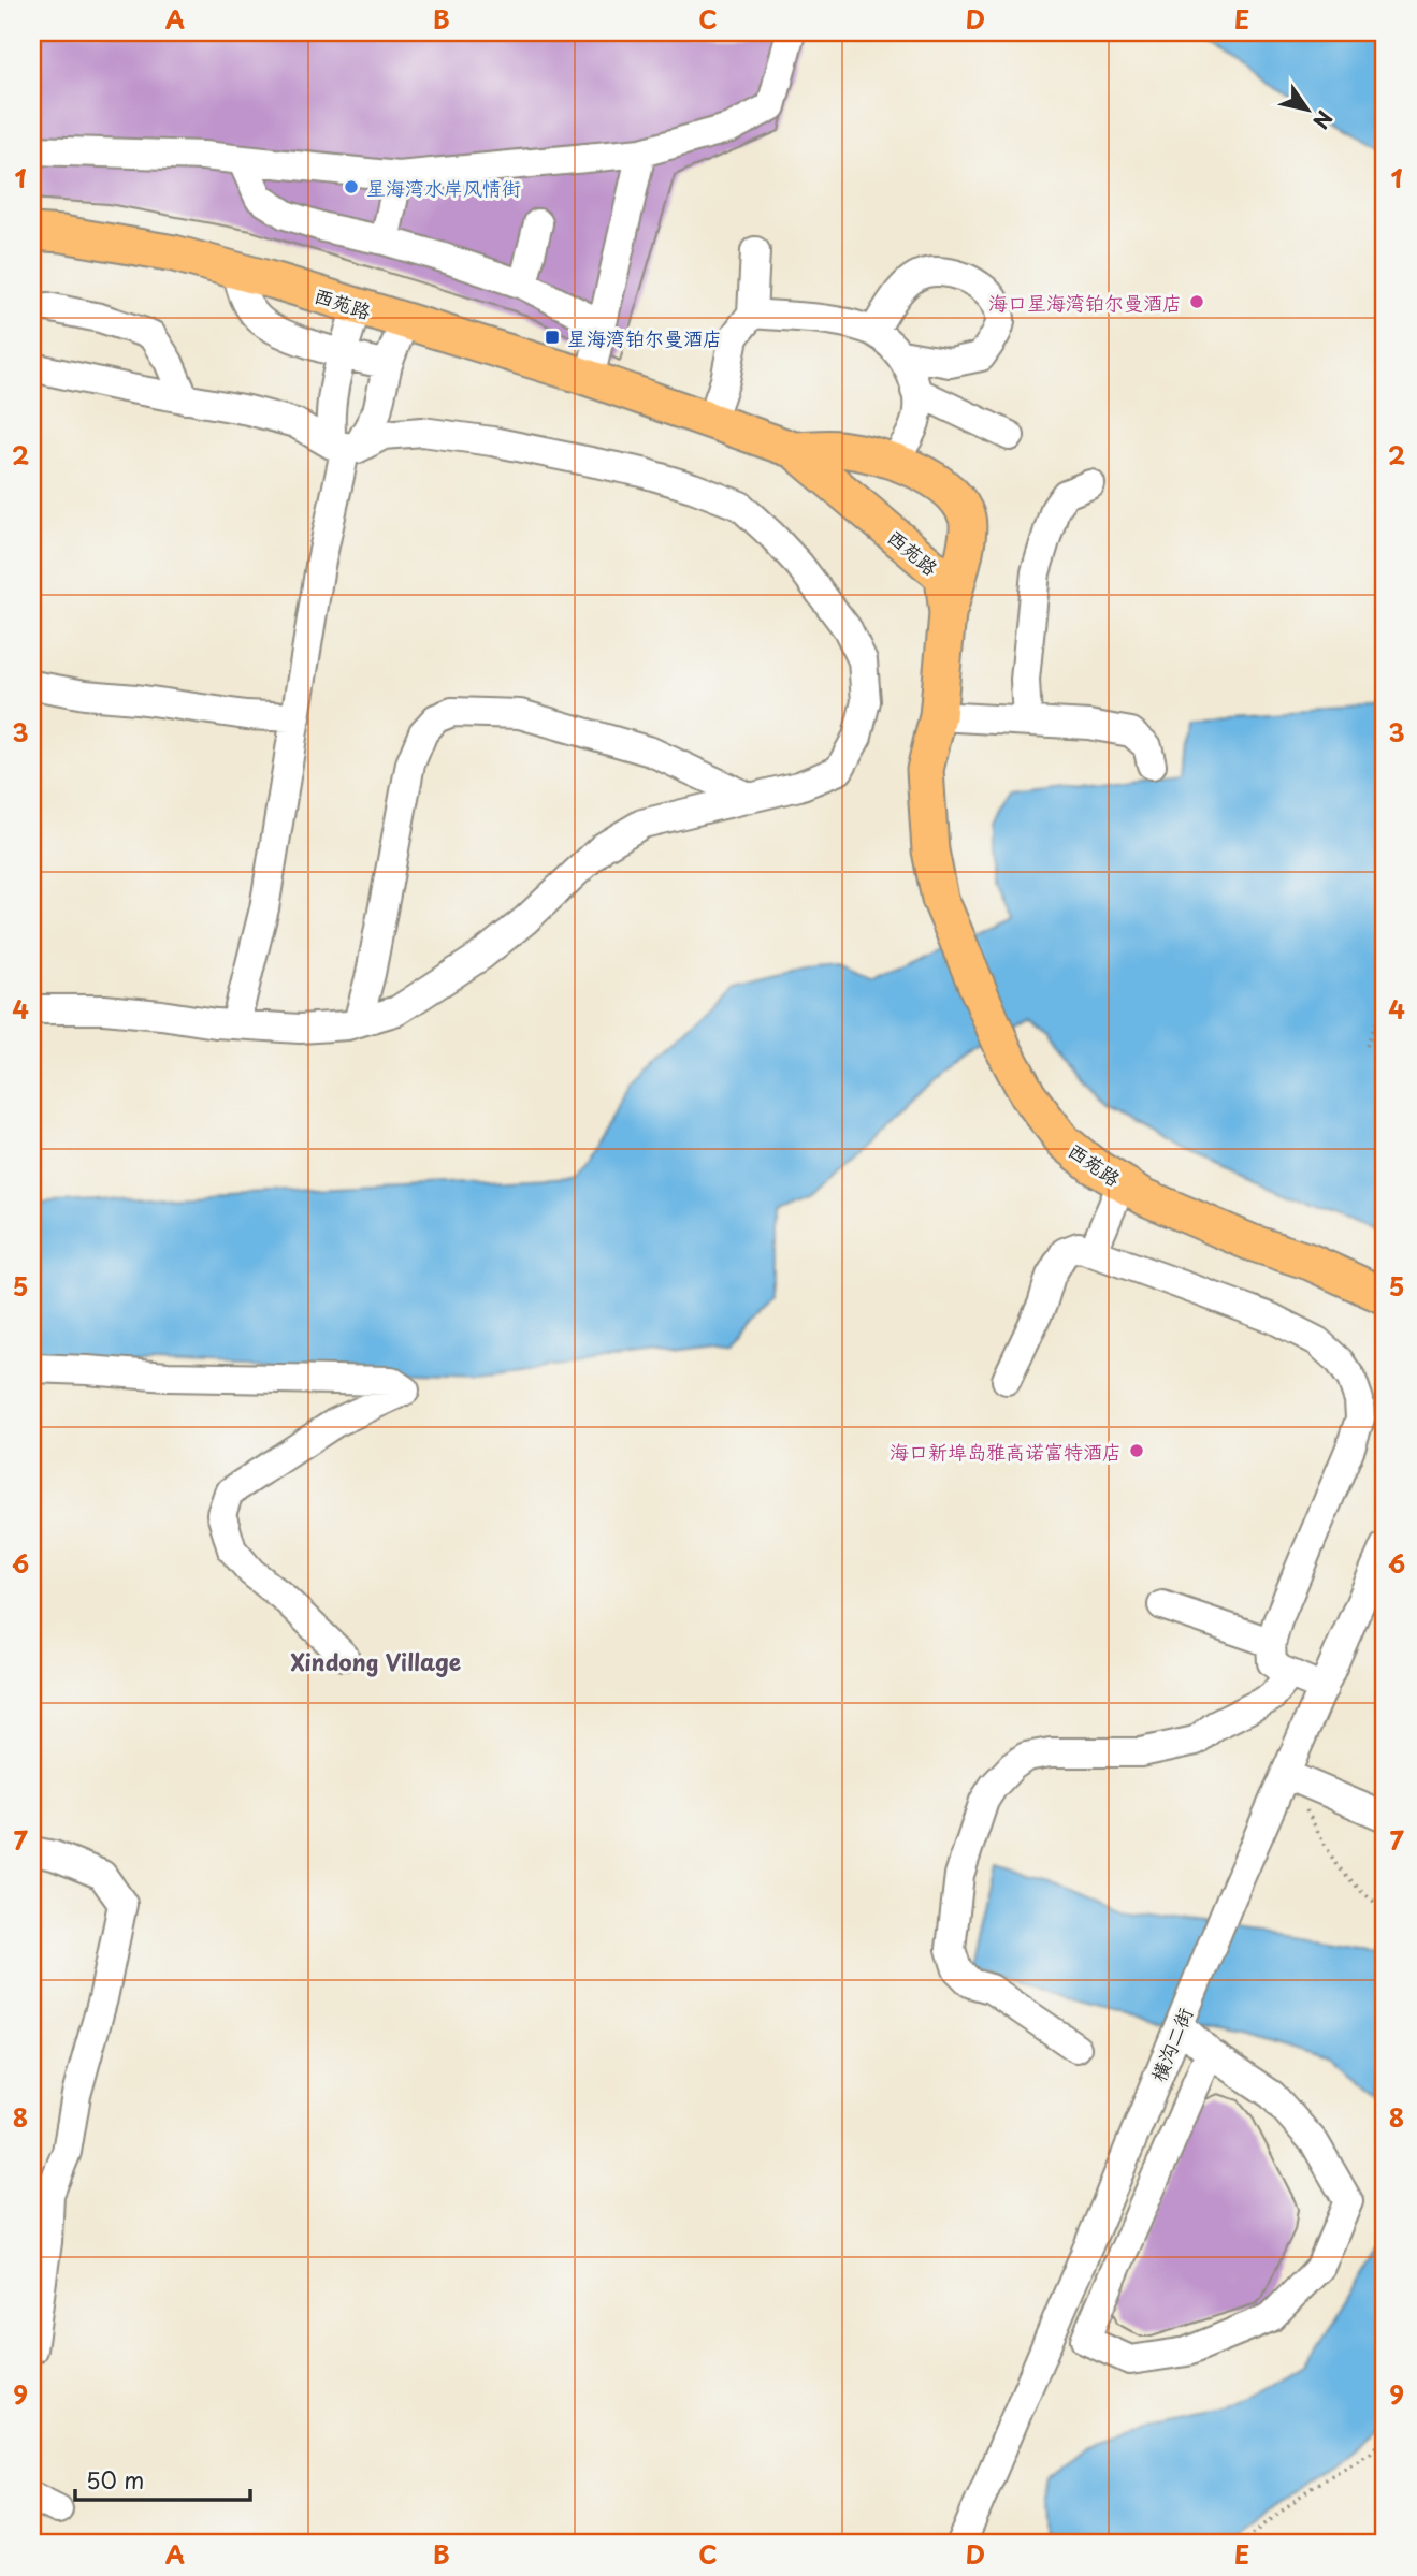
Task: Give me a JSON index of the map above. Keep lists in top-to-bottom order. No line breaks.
{"streets":{"main road":["西苑路"],"street":["横沟二街"]},"districts":["Xindong Village"],"places":{"other":["星海湾水岸风情街","海口星海湾铂尔曼酒店","海口新埠岛雅高诺富特酒店"],"transit":["星海湾铂尔曼酒店"]},"scale_bar":"50 m","north":"bottom right","grid":{"columns":["A","B","C","D","E"],"rows":["1","2","3","4","5","6","7","8","9"]}}
